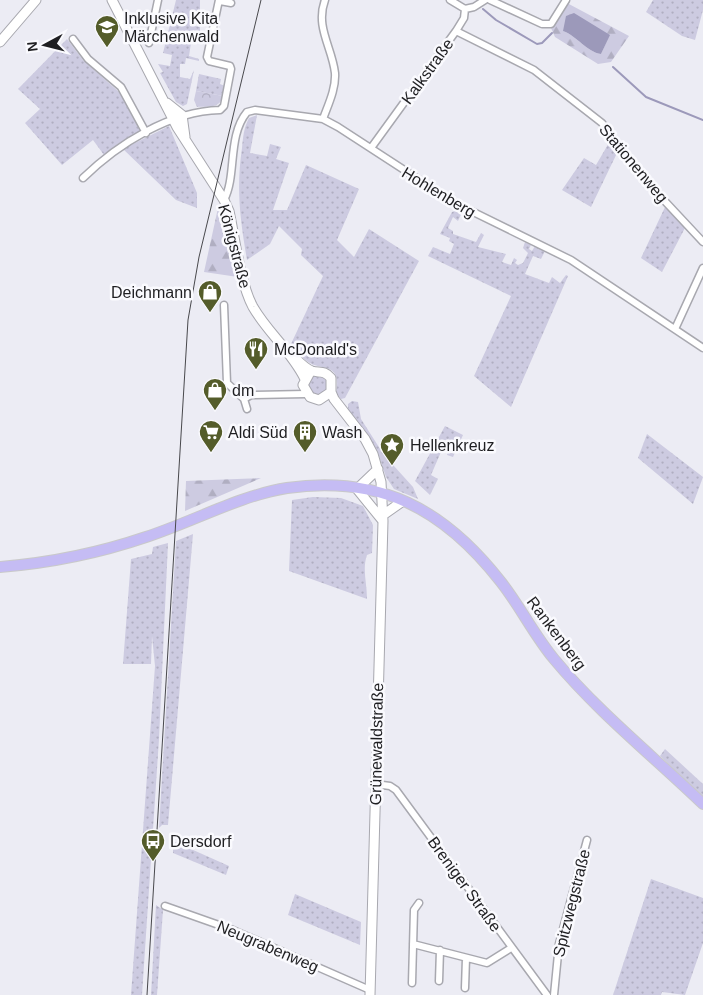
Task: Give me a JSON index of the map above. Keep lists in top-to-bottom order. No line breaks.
{"streets":{"main road":["Rankenberg"],"street":["Kalkstraße","Stationenweg","Hohlenberg","Königstraße","Grünewaldstraße","Breniger Straße","Spitzwegstraße","Neugrabenweg"]},"crossings":[["Kalkstraße","Stationenweg"],["Kalkstraße","Hohlenberg"],["Hohlenberg","Königstraße"],["Königstraße","Rankenberg"],["Königstraße","Grünewaldstraße"],["Rankenberg","Grünewaldstraße"],["Grünewaldstraße","Breniger Straße"],["Grünewaldstraße","Neugrabenweg"]],"places":{"school or university":["Inklusive Kita Märchenwald"],"shop":["Deichmann","dm"],"restaurant":["McDonald's"],"supermarket":["Aldi Süd"],"building":["Wash"],"place":["Hellenkreuz"],"bus stop":["Dersdorf"]},"north":"left"}
